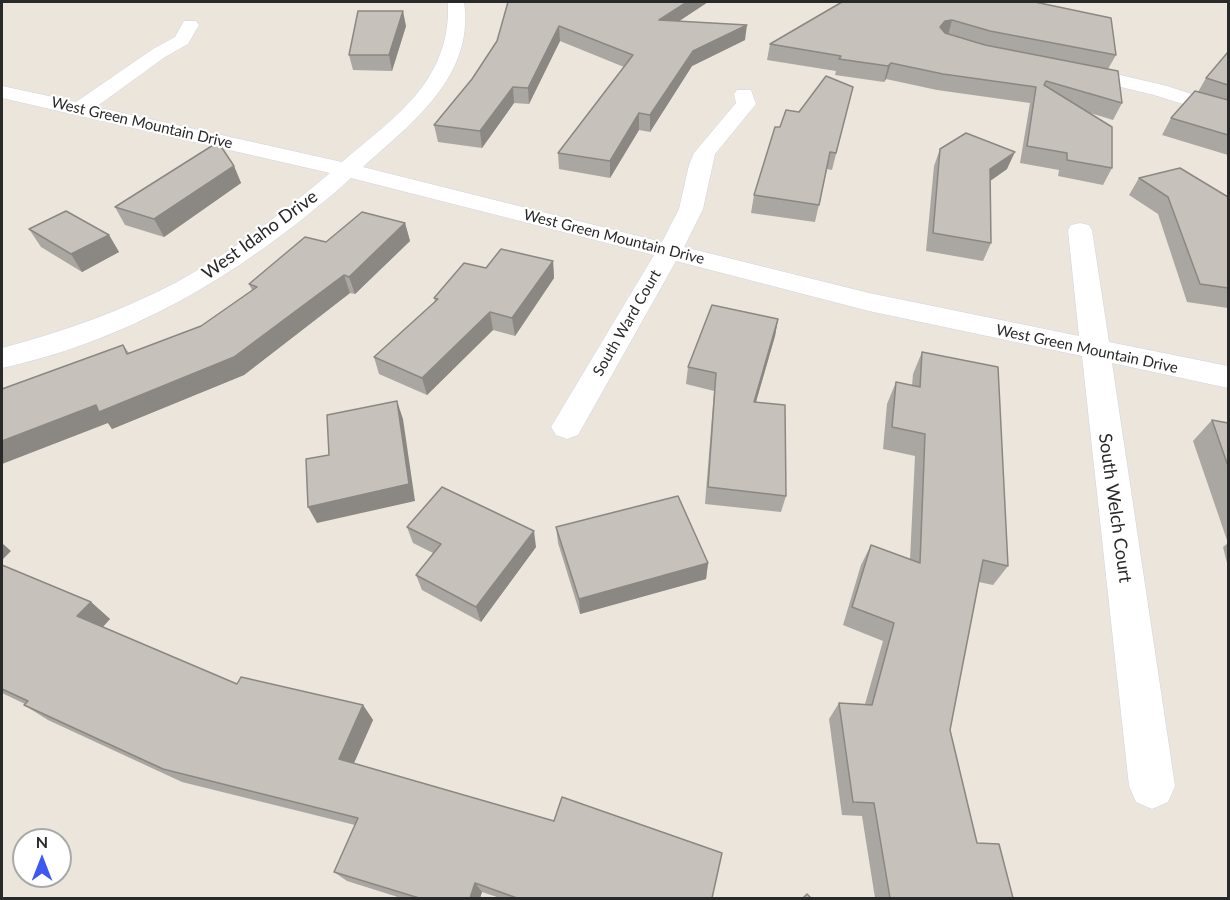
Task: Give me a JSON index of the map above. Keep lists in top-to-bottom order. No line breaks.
{"streets":{"street":["West Green Mountain Drive","West Idaho Drive","South Ward Court","South Welch Court"]},"crossings":[["West Green Mountain Drive","West Idaho Drive"],["West Green Mountain Drive","South Ward Court"],["West Green Mountain Drive","South Welch Court"]],"north":"top"}
